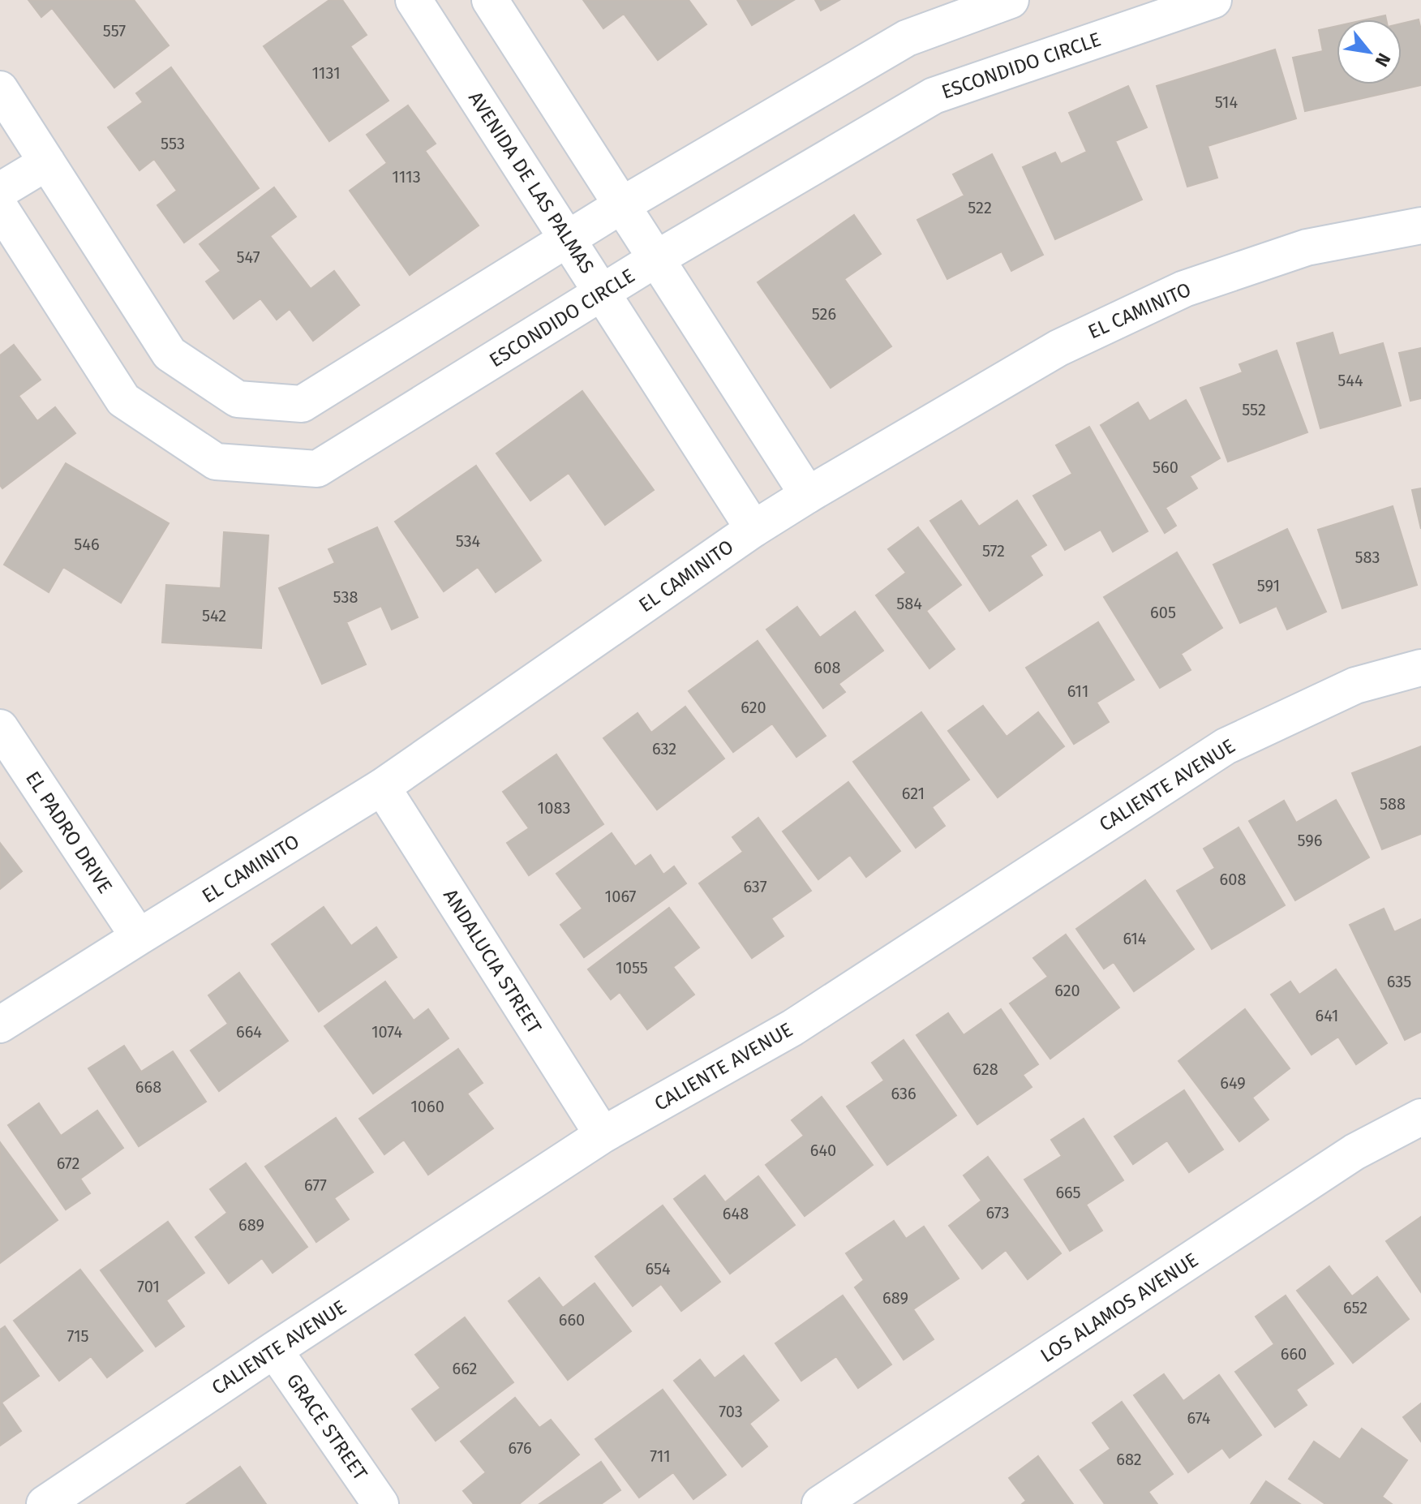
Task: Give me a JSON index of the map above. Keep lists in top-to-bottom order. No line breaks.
{"streets":{"street":["ESCONDIDO CIRCLE","AVENIDA DE LAS PALMAS","EL CAMINITO","CALIENTE AVENUE","EL PADRO DRIVE","ANDALUCIA STREET","LOS ALAMOS AVENUE","GRACE STREET"]},"crossings":[["ESCONDIDO CIRCLE","AVENIDA DE LAS PALMAS"],["AVENIDA DE LAS PALMAS","EL CAMINITO"],["EL CAMINITO","EL PADRO DRIVE"],["EL CAMINITO","ANDALUCIA STREET"],["CALIENTE AVENUE","ANDALUCIA STREET"],["CALIENTE AVENUE","GRACE STREET"]],"house_numbers":["557","1131","514","553","1113","522","547","526","544","552","560","534","546","572","583","591","538","584","605","542","608","611","620","632","621","588","1083","596","608","637","1067","614","1055","635","620","641","664","1074","628","649","668","636","1060","640","672","677","665","673","648","689","654","701","689","652","660","715","660","662","703","674","676","711","682"],"north":"bottom right"}
